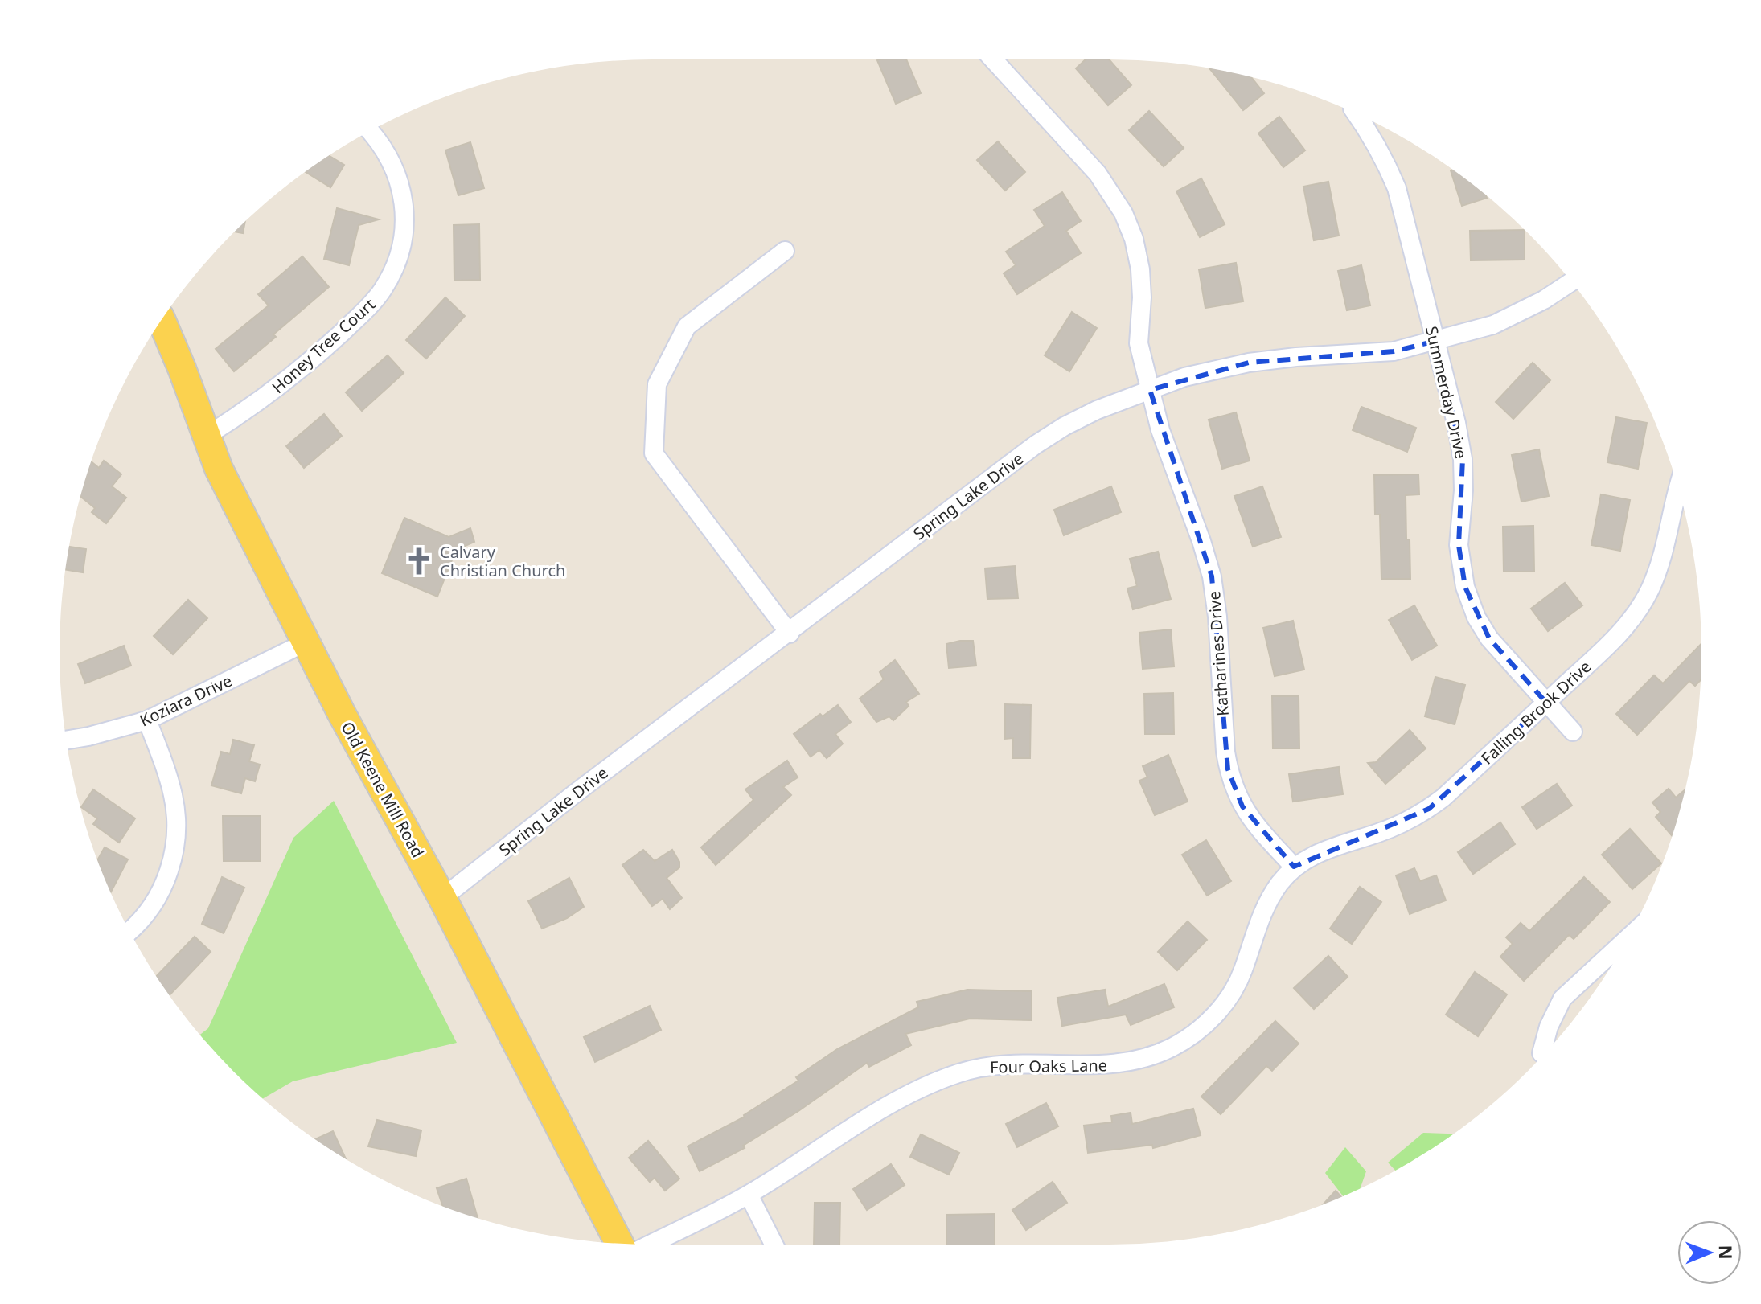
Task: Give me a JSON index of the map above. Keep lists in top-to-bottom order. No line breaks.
{"streets":{"main road":["Old Keene Mill Road"],"street":["Honey Tree Court","Summerday Drive","Spring Lake Drive","Katharines Drive","Koziara Drive","Falling Brook Drive","Four Oaks Lane"]},"crossings":[["Honey Tree Court","Old Keene Mill Road"],["Summerday Drive","Spring Lake Drive"],["Summerday Drive","Falling Brook Drive"],["Spring Lake Drive","Katharines Drive"],["Spring Lake Drive","Old Keene Mill Road"],["Katharines Drive","Falling Brook Drive"],["Katharines Drive","Four Oaks Lane"],["Koziara Drive","Old Keene Mill Road"],["Falling Brook Drive","Four Oaks Lane"]],"places":{"church":["Calvary Christian Church"]},"north":"right"}
